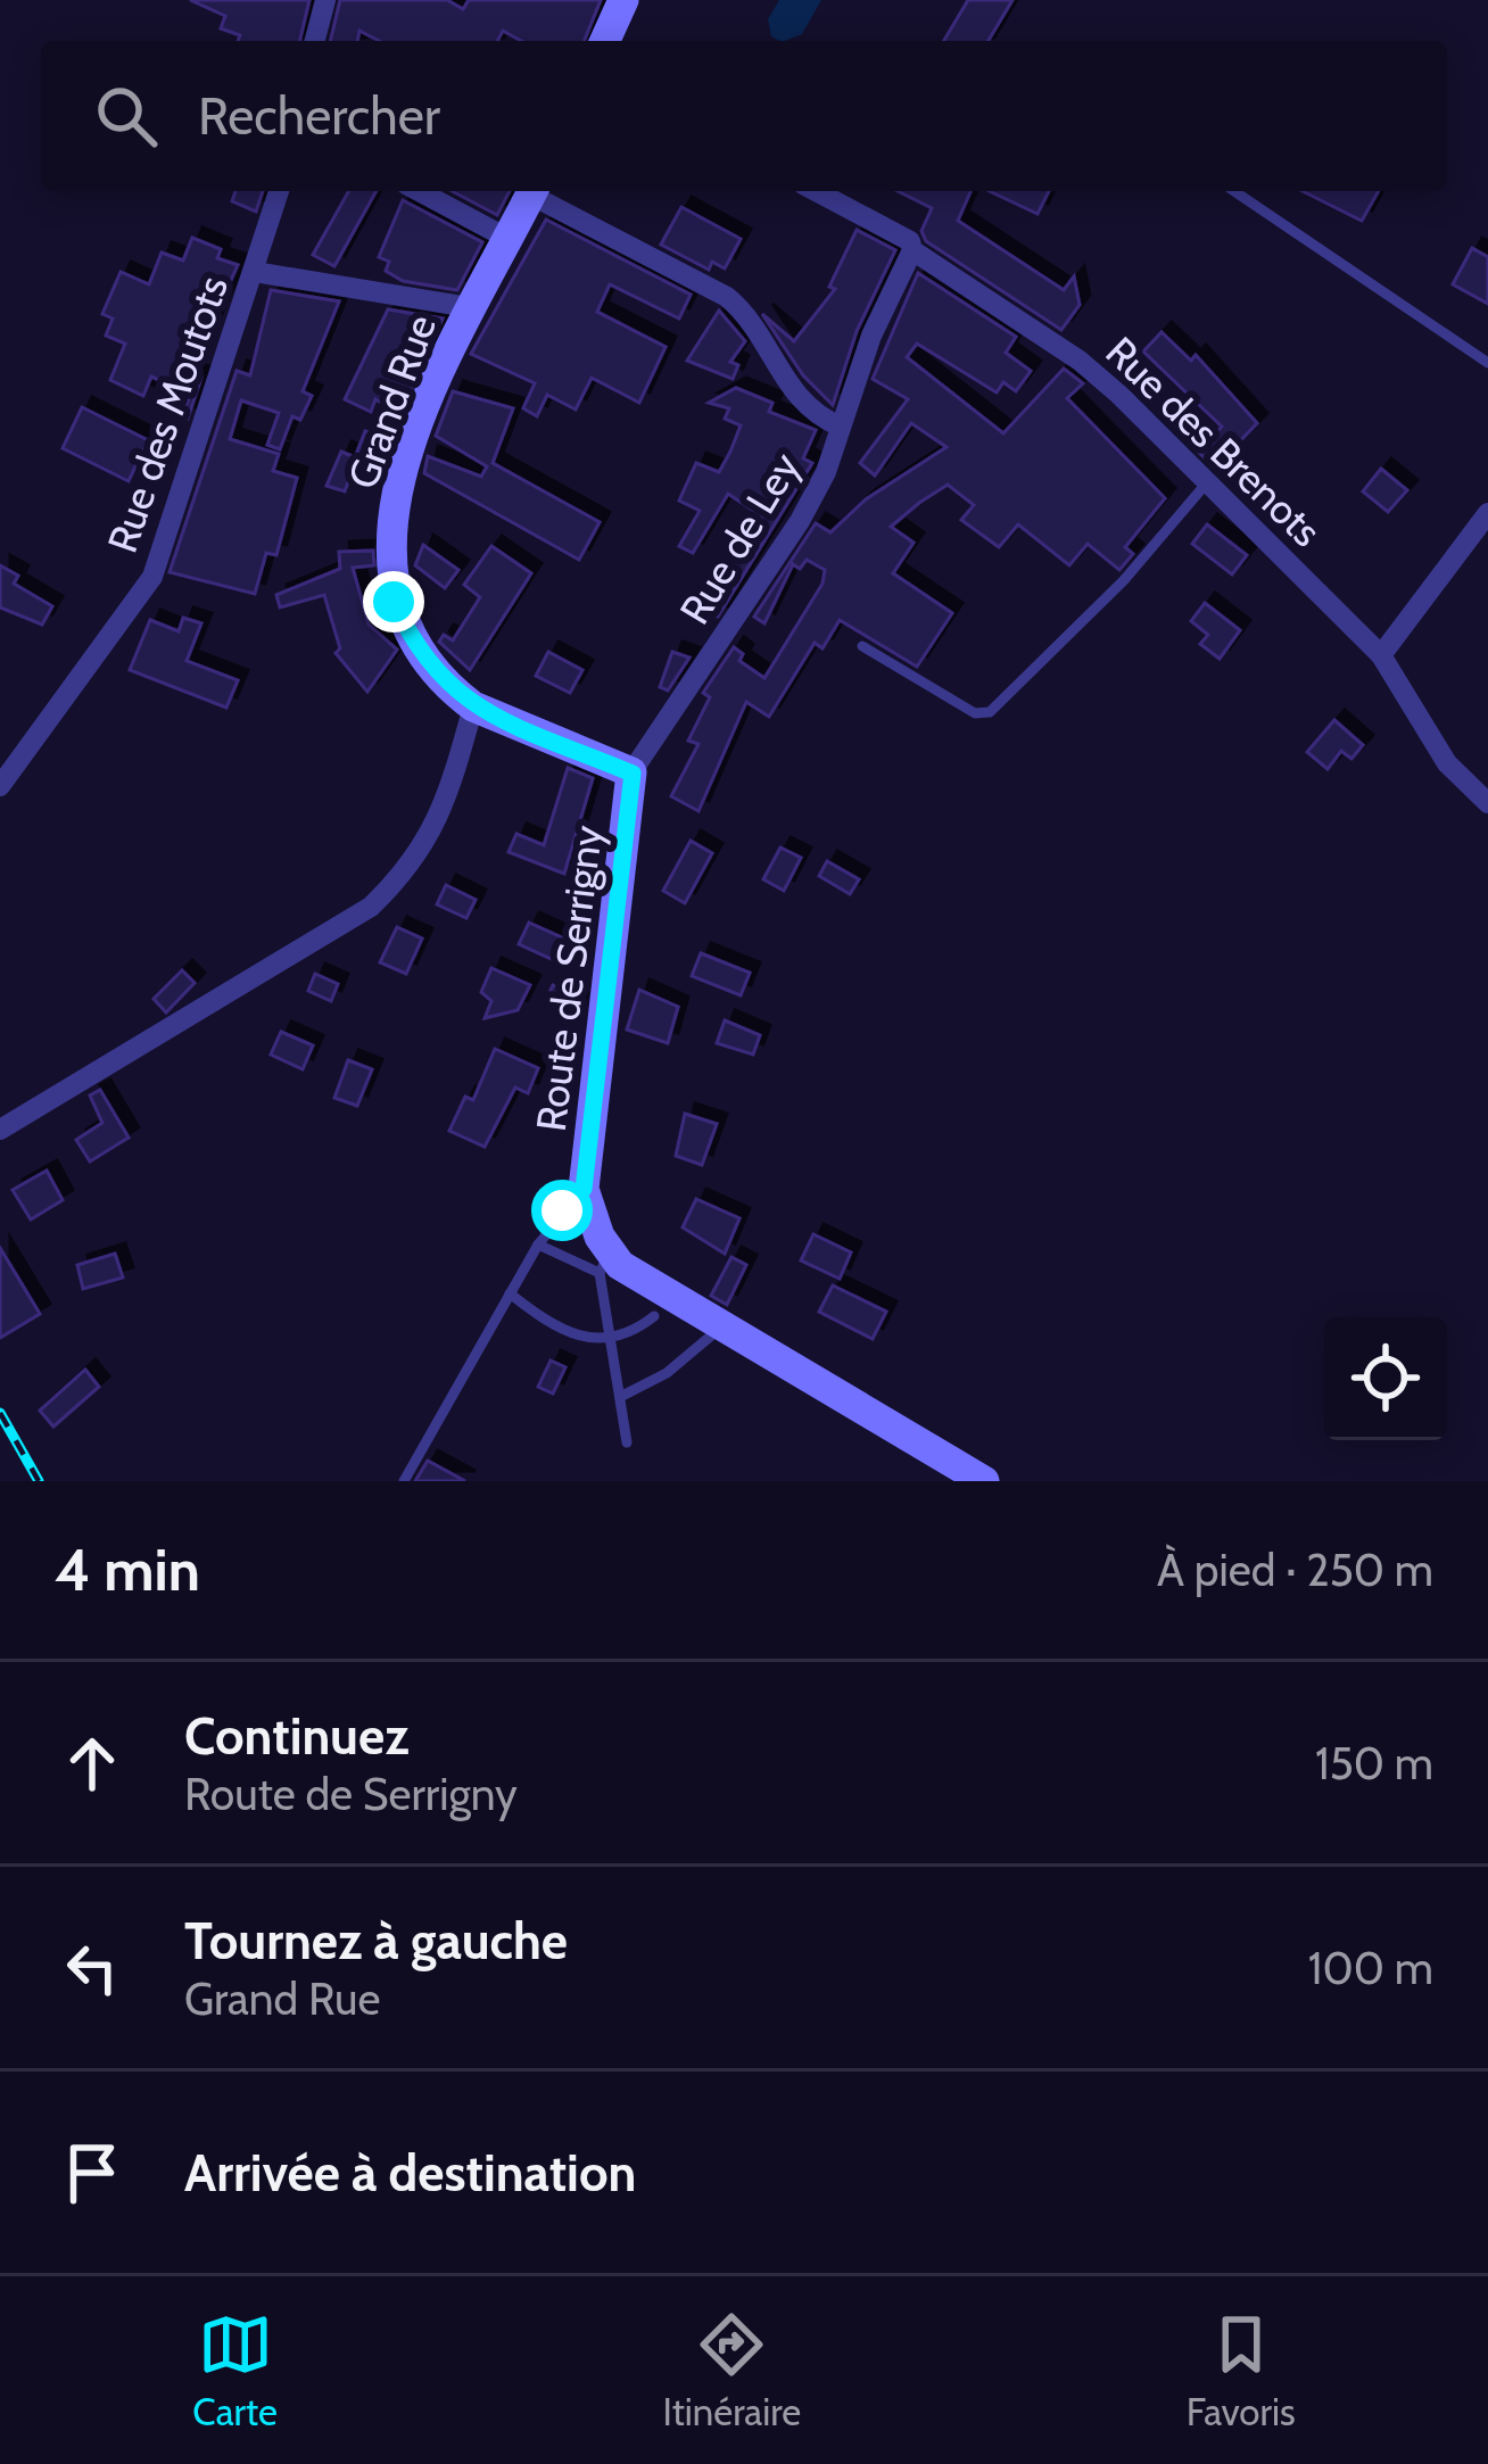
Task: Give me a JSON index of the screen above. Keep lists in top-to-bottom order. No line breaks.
{"streets":{"street":["Grand Rue","Rue des Moutots","Rue des Brenots","Rue de Ley","Route de Serrigny"]},"crossings":[["Grand Rue","Rue de Ley"],["Grand Rue","Route de Serrigny"],["Rue des Brenots","Rue de Ley"],["Rue de Ley","Route de Serrigny"]],"page":{"search":"Rechercher","heading":["4 min","À pied · 250 m"],"list":[["Continuez","Route de Serrigny","150 m"],["Tournez à gauche","Grand Rue","100 m"],"Arrivée à destination"],"nav":["Carte","Itinéraire","Favoris"]}}
